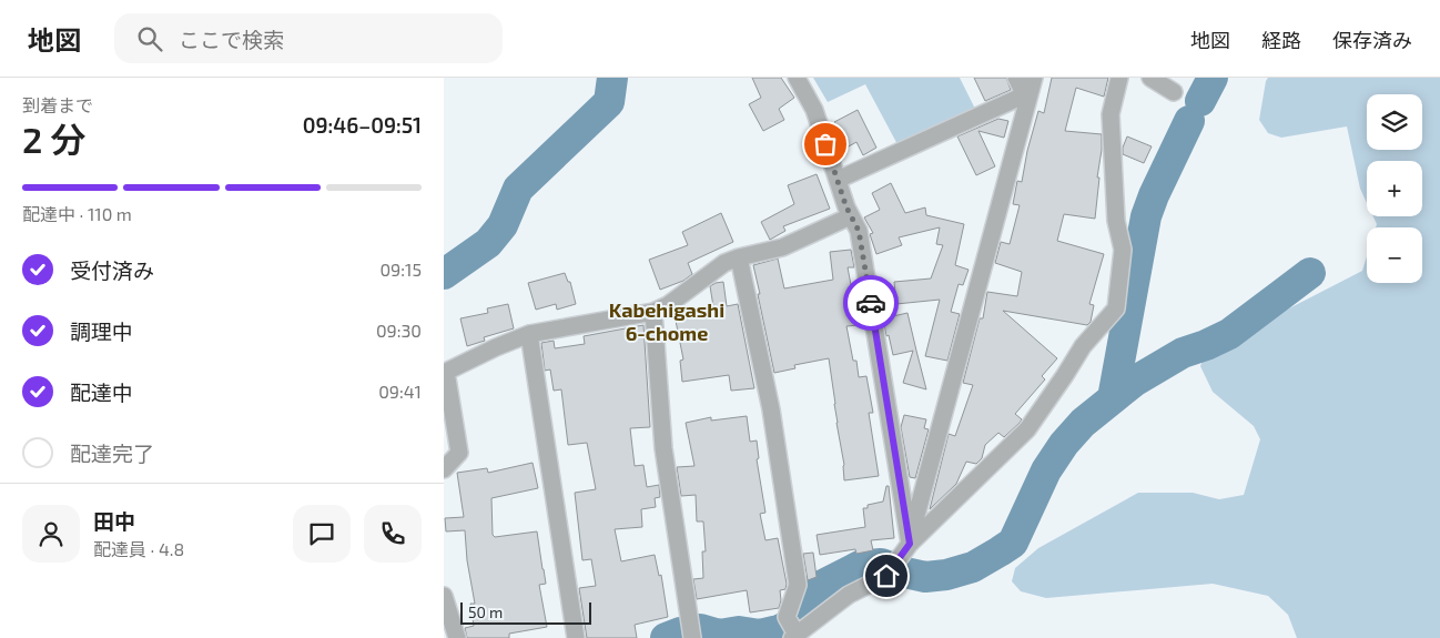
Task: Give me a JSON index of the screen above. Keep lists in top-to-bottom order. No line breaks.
{"districts":["Kabehigashi 6-chome"],"scale_bar":"50 m","page":{"header":"地図","search":"ここで検索","nav":["地図","経路","保存済み"],"heading":["2 分","到着まで","09:46–09:51"],"panel":["田中","配達員 · 4.8"],"map_buttons":["+","−"],"bar":"配達中 · 110 m","list":[["受付済み","09:15"],["調理中","09:30"],["配達中","09:41"],"配達完了"],"scale":"50 m"}}
